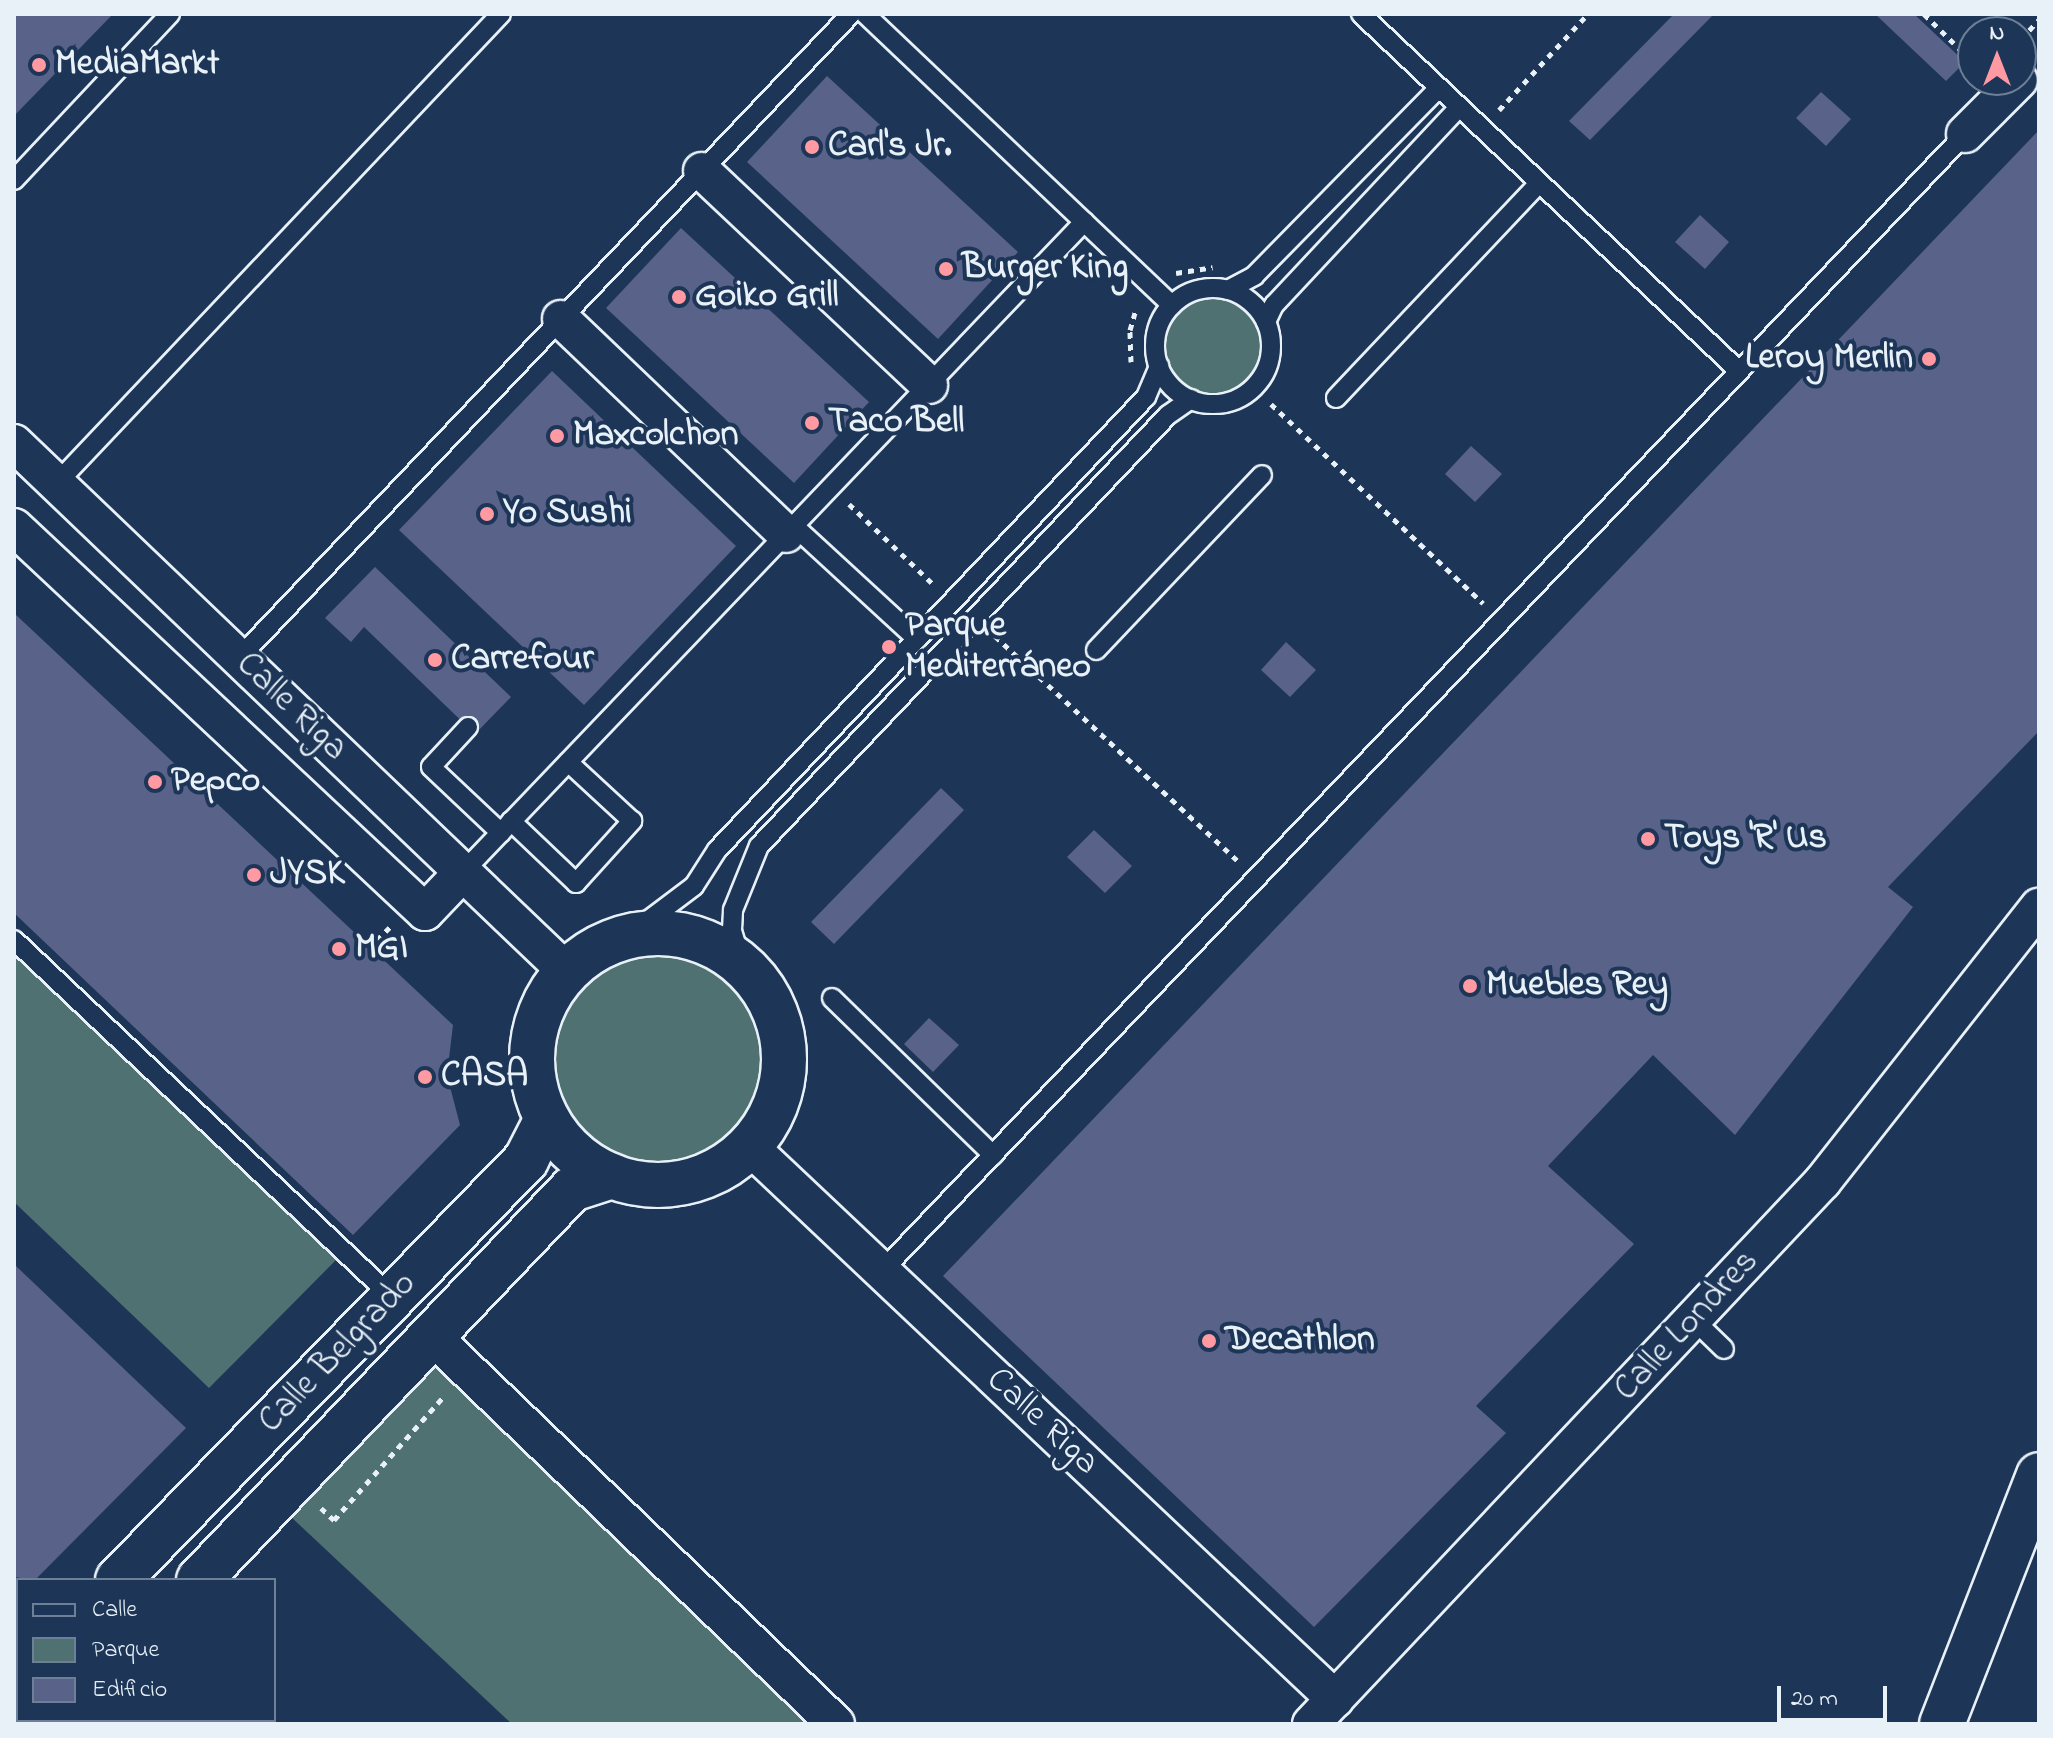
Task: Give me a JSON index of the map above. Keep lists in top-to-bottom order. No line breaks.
{"streets":{"main road":["Calle Belgrado"],"street":["Calle Riga","Calle Londres"]},"crossings":[["Calle Riga","Calle Londres"],["Calle Riga","Calle Belgrado"]],"places":["MediaMarkt","Carl's Jr.","Burger King","Goiko Grill","Leroy Merlin","Taco Bell","Maxcolchon","Yo Sushi","Parque Mediterráneo","Carrefour","Pepco","Toys 'R' Us","JYSK","MGI","Muebles Rey","CASA","Decathlon"],"legend":["Calle","Parque","Edificio"],"scale_bar":"20 m","north":"top"}
